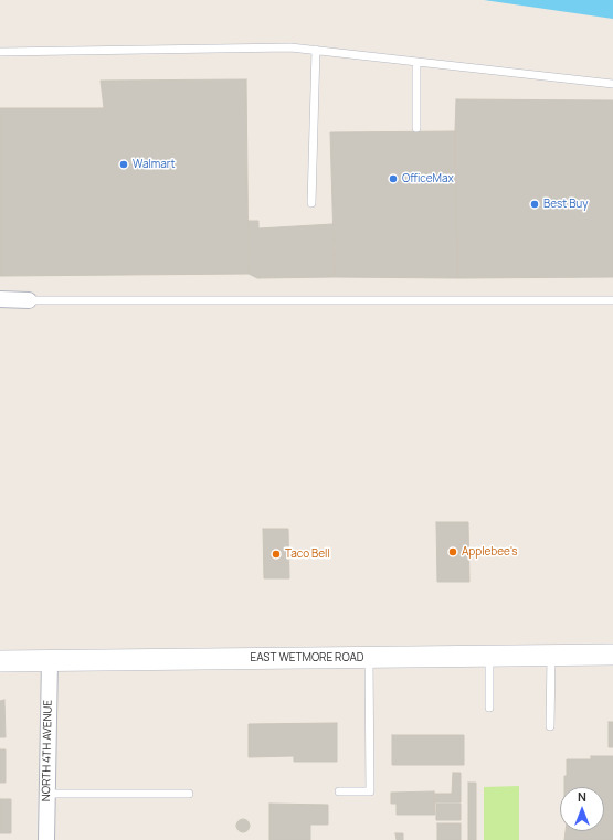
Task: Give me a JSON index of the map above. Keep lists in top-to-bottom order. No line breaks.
{"streets":{"main road":["EAST WETMORE ROAD"],"street":["NORTH 4TH AVENUE"]},"crossings":[["EAST WETMORE ROAD","NORTH 4TH AVENUE"]],"places":["Walmart","OfficeMax","Best Buy","Applebee's","Taco Bell"],"north":"top"}
